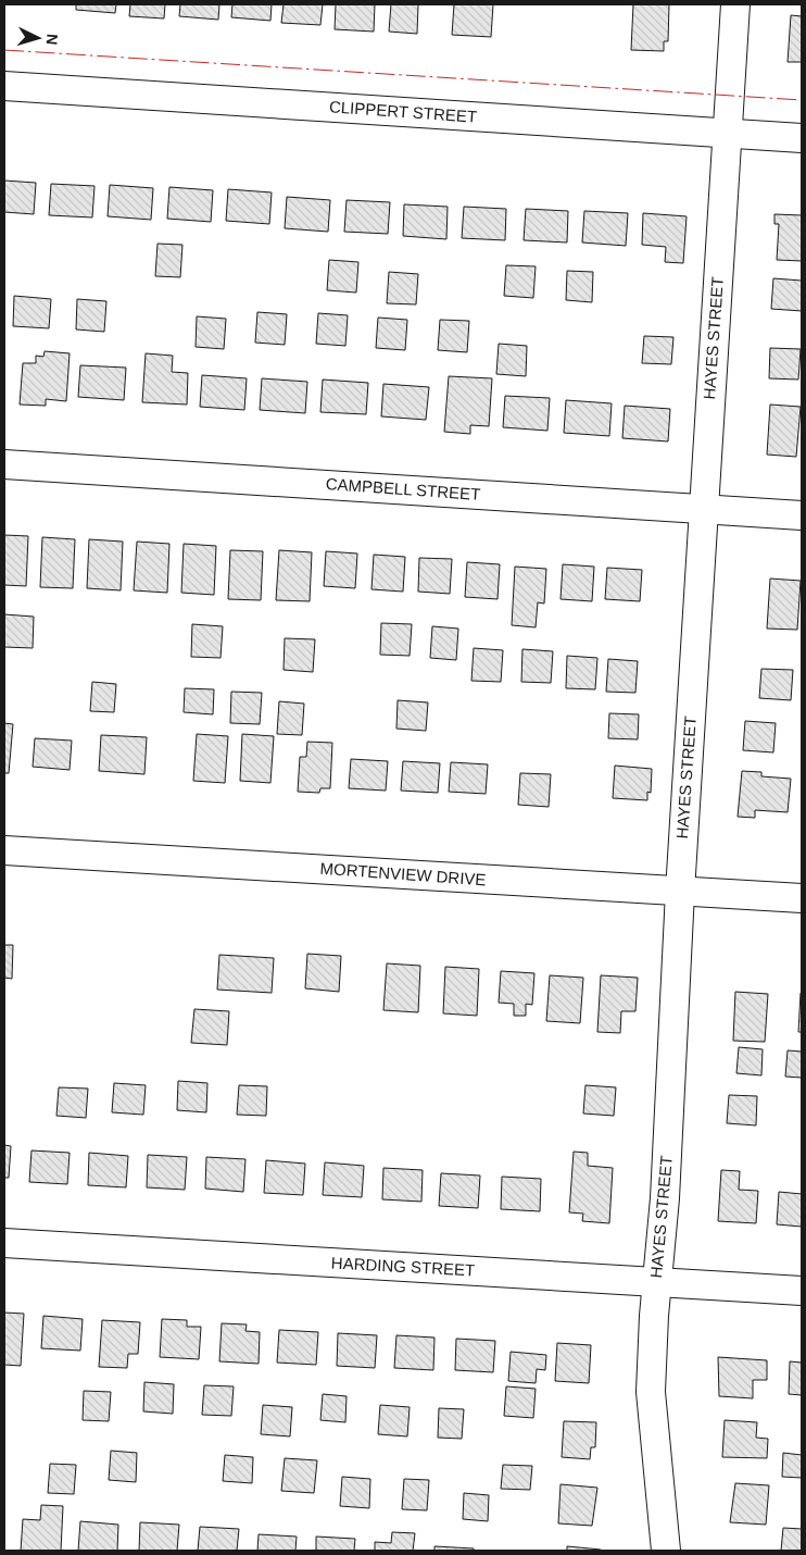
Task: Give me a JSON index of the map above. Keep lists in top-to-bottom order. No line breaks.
{"streets":{"street":["CLIPPERT STREET","HAYES STREET","CAMPBELL STREET","MORTENVIEW DRIVE","HARDING STREET"]},"crossings":[["CLIPPERT STREET","HAYES STREET"],["HAYES STREET","CAMPBELL STREET"],["HAYES STREET","MORTENVIEW DRIVE"],["HAYES STREET","HARDING STREET"]],"north":"right"}
